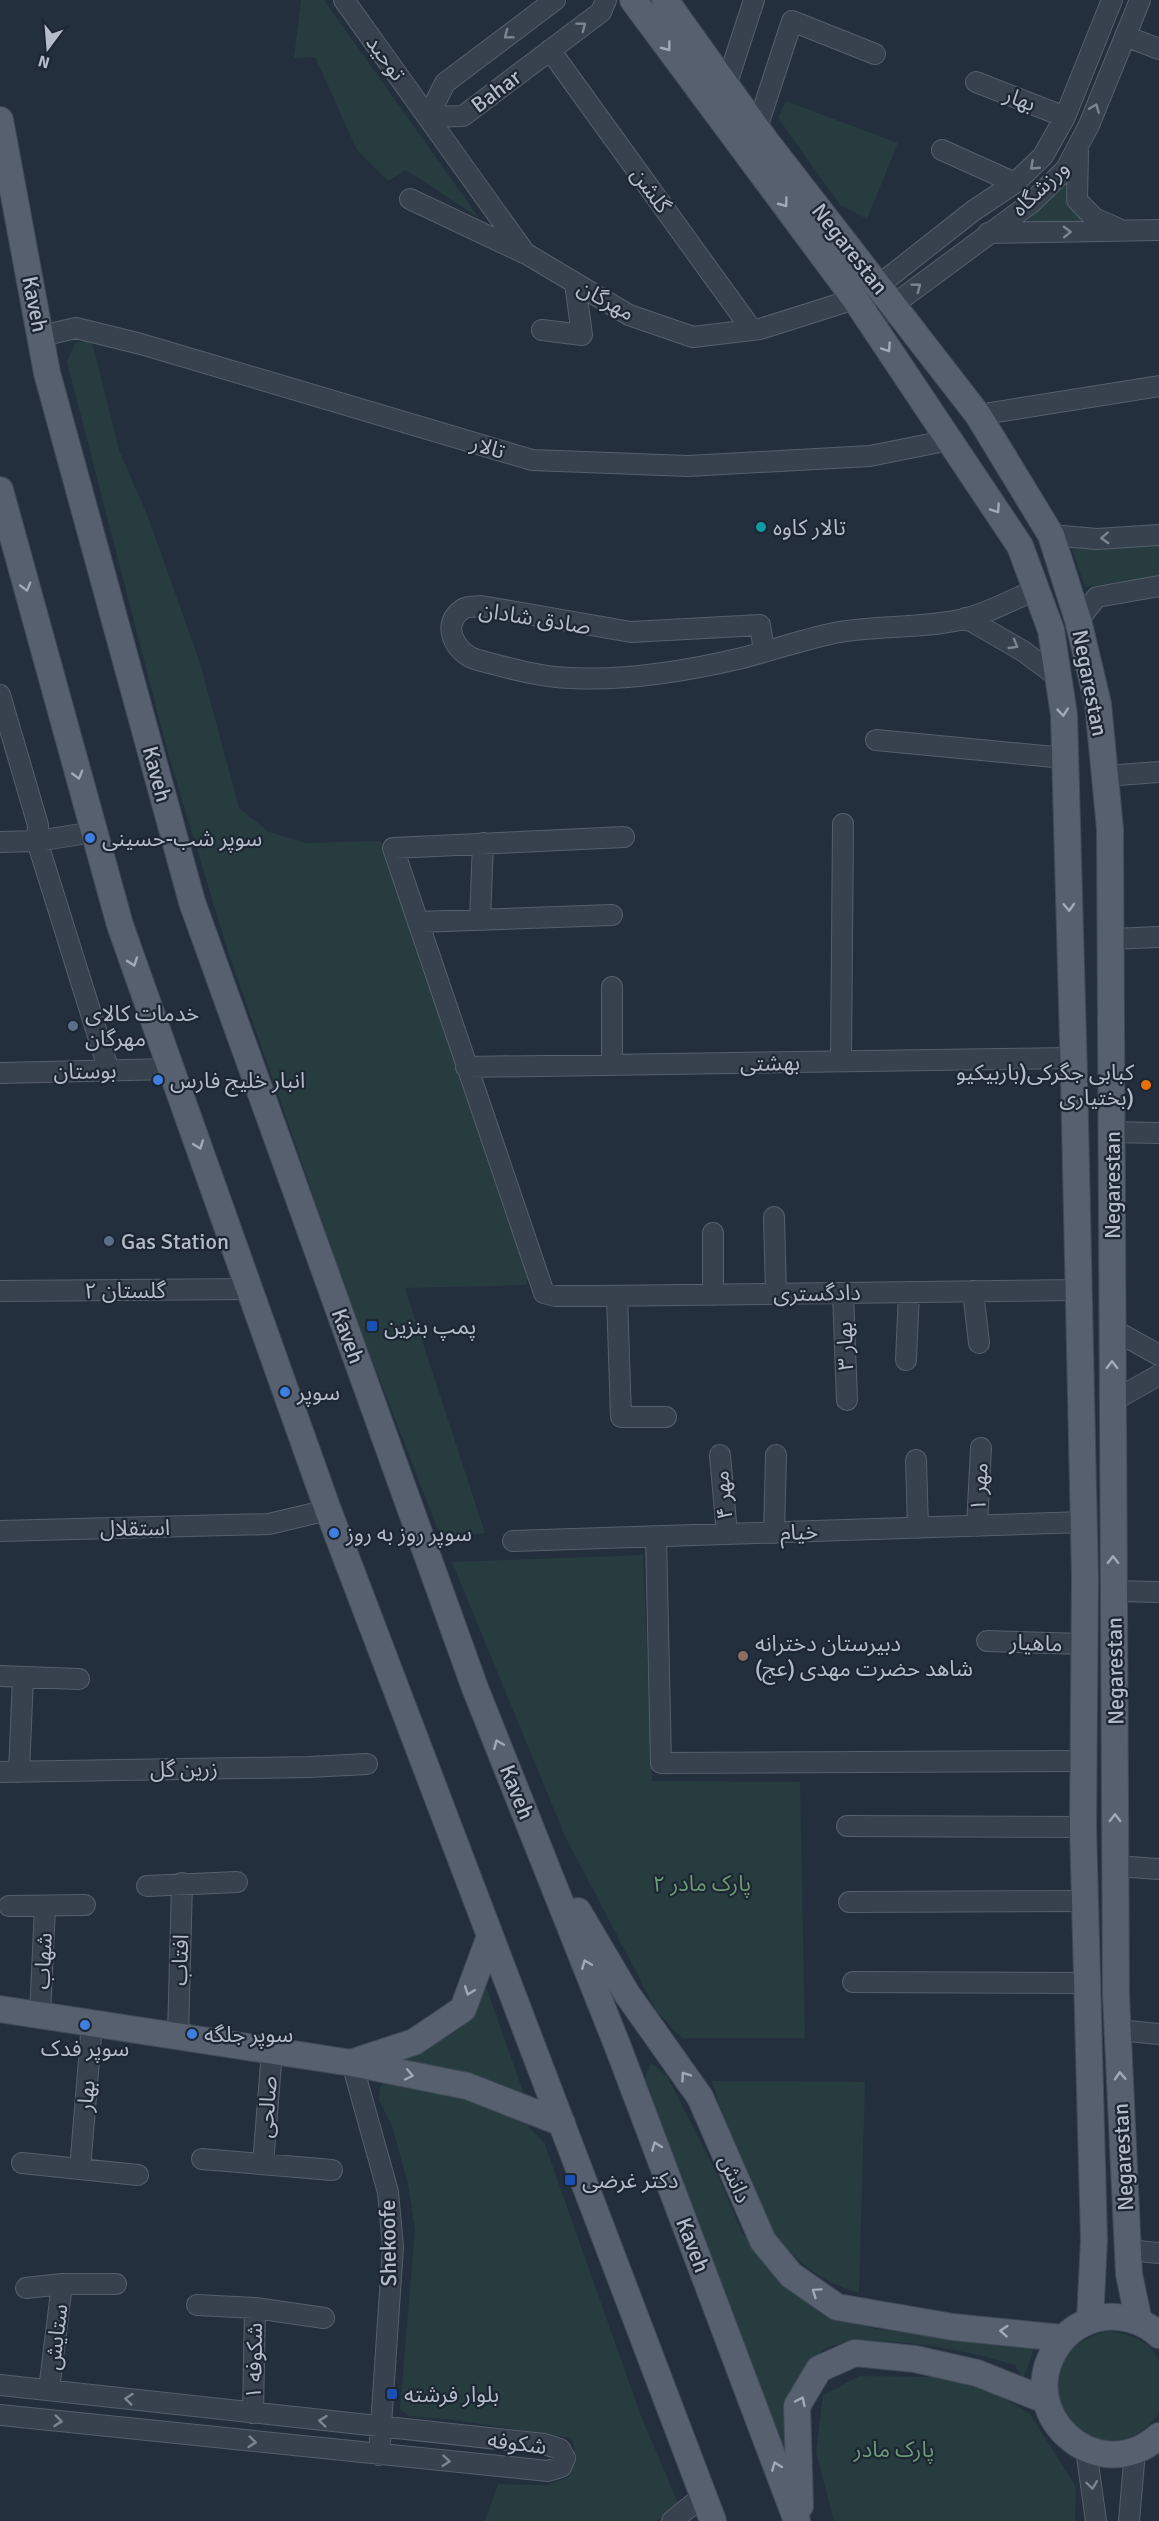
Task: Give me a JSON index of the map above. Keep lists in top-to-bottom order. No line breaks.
{"streets":{"main road":["Negarestan","Kaveh","دانش"],"street":["توحید","Bahar","بهار","ورزشگاه","گلشن","مهرگان","تالار","صادق شادان","بهشتی","بوستان","گلستان ۲","دادگستری","بهار ۳","مهر ۱","مهر ۴","استقلال","خیام","ماهیار","زرین گل","افتاب","شهاب","صالحی","Shekoofe","ستایش","شکوفه ۱","شکوفه"]},"crossings":[["توحید","Bahar"],["توحید","مهرگان"],["Bahar","گلشن"],["Bahar","مهرگان"],["بهار","ورزشگاه"],["ورزشگاه","Negarestan"],["گلشن","مهرگان"],["Negarestan","مهرگان"],["Negarestan","تالار"],["Negarestan","صادق شادان"],["Negarestan","بهشتی"],["Negarestan","دادگستری"],["Negarestan","خیام"],["Negarestan","ماهیار"],["Kaveh","تالار"],["Kaveh","دانش"],["بهشتی","دادگستری"],["دادگستری","بهار ۳"],["مهر ۱","خیام"],["مهر ۴","خیام"],["Shekoofe","شکوفه"],["ستایش","شکوفه"],["شکوفه ۱","شکوفه"]],"parks":["پارک مادر ۲","پارک مادر"],"places":{"other":["تالار کاوه","سوپر شب-حسینی","خدمات کالای مهرگان","انبار خلیج فارس","کبابی جگرکی(باربیکیو بختیاری)","Gas Station","سوپر","سوپر روز به روز","دبیرستان دخترانه شاهد حضرت مهدی (عج)","سوپر فدک","سوپر جلگه"],"transit":["پمپ بنزین","دکتر غرضی","بلوار فرشته"]},"north":"bottom"}
